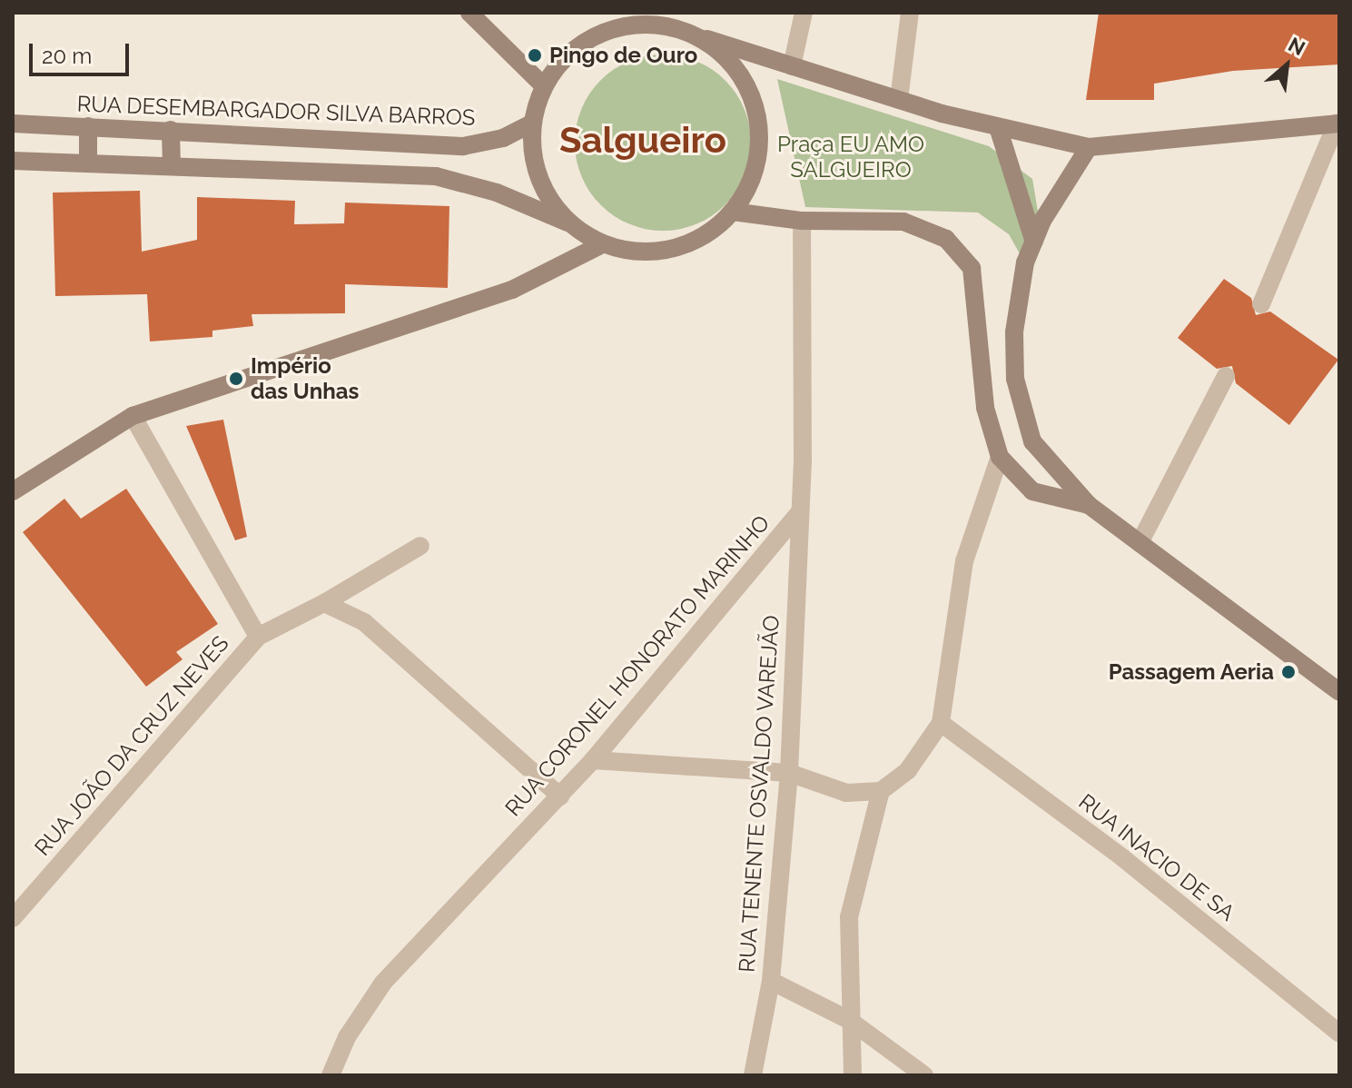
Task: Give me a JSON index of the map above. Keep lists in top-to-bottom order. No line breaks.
{"streets":{"main road":["RUA DESEMBARGADOR SILVA BARROS"],"street":["RUA CORONEL HONORATO MARINHO","RUA JOÃO DA CRUZ NEVES","RUA TENENTE OSVALDO VAREJÃO","RUA INACIO DE SA"]},"crossings":[["RUA CORONEL HONORATO MARINHO","RUA TENENTE OSVALDO VAREJÃO"]],"districts":["Salgueiro"],"parks":["Praça EU AMO SALGUEIRO"],"places":["Pingo de Ouro","Império das Unhas","Passagem Aeria"],"scale_bar":"20 m","north":"top right"}
